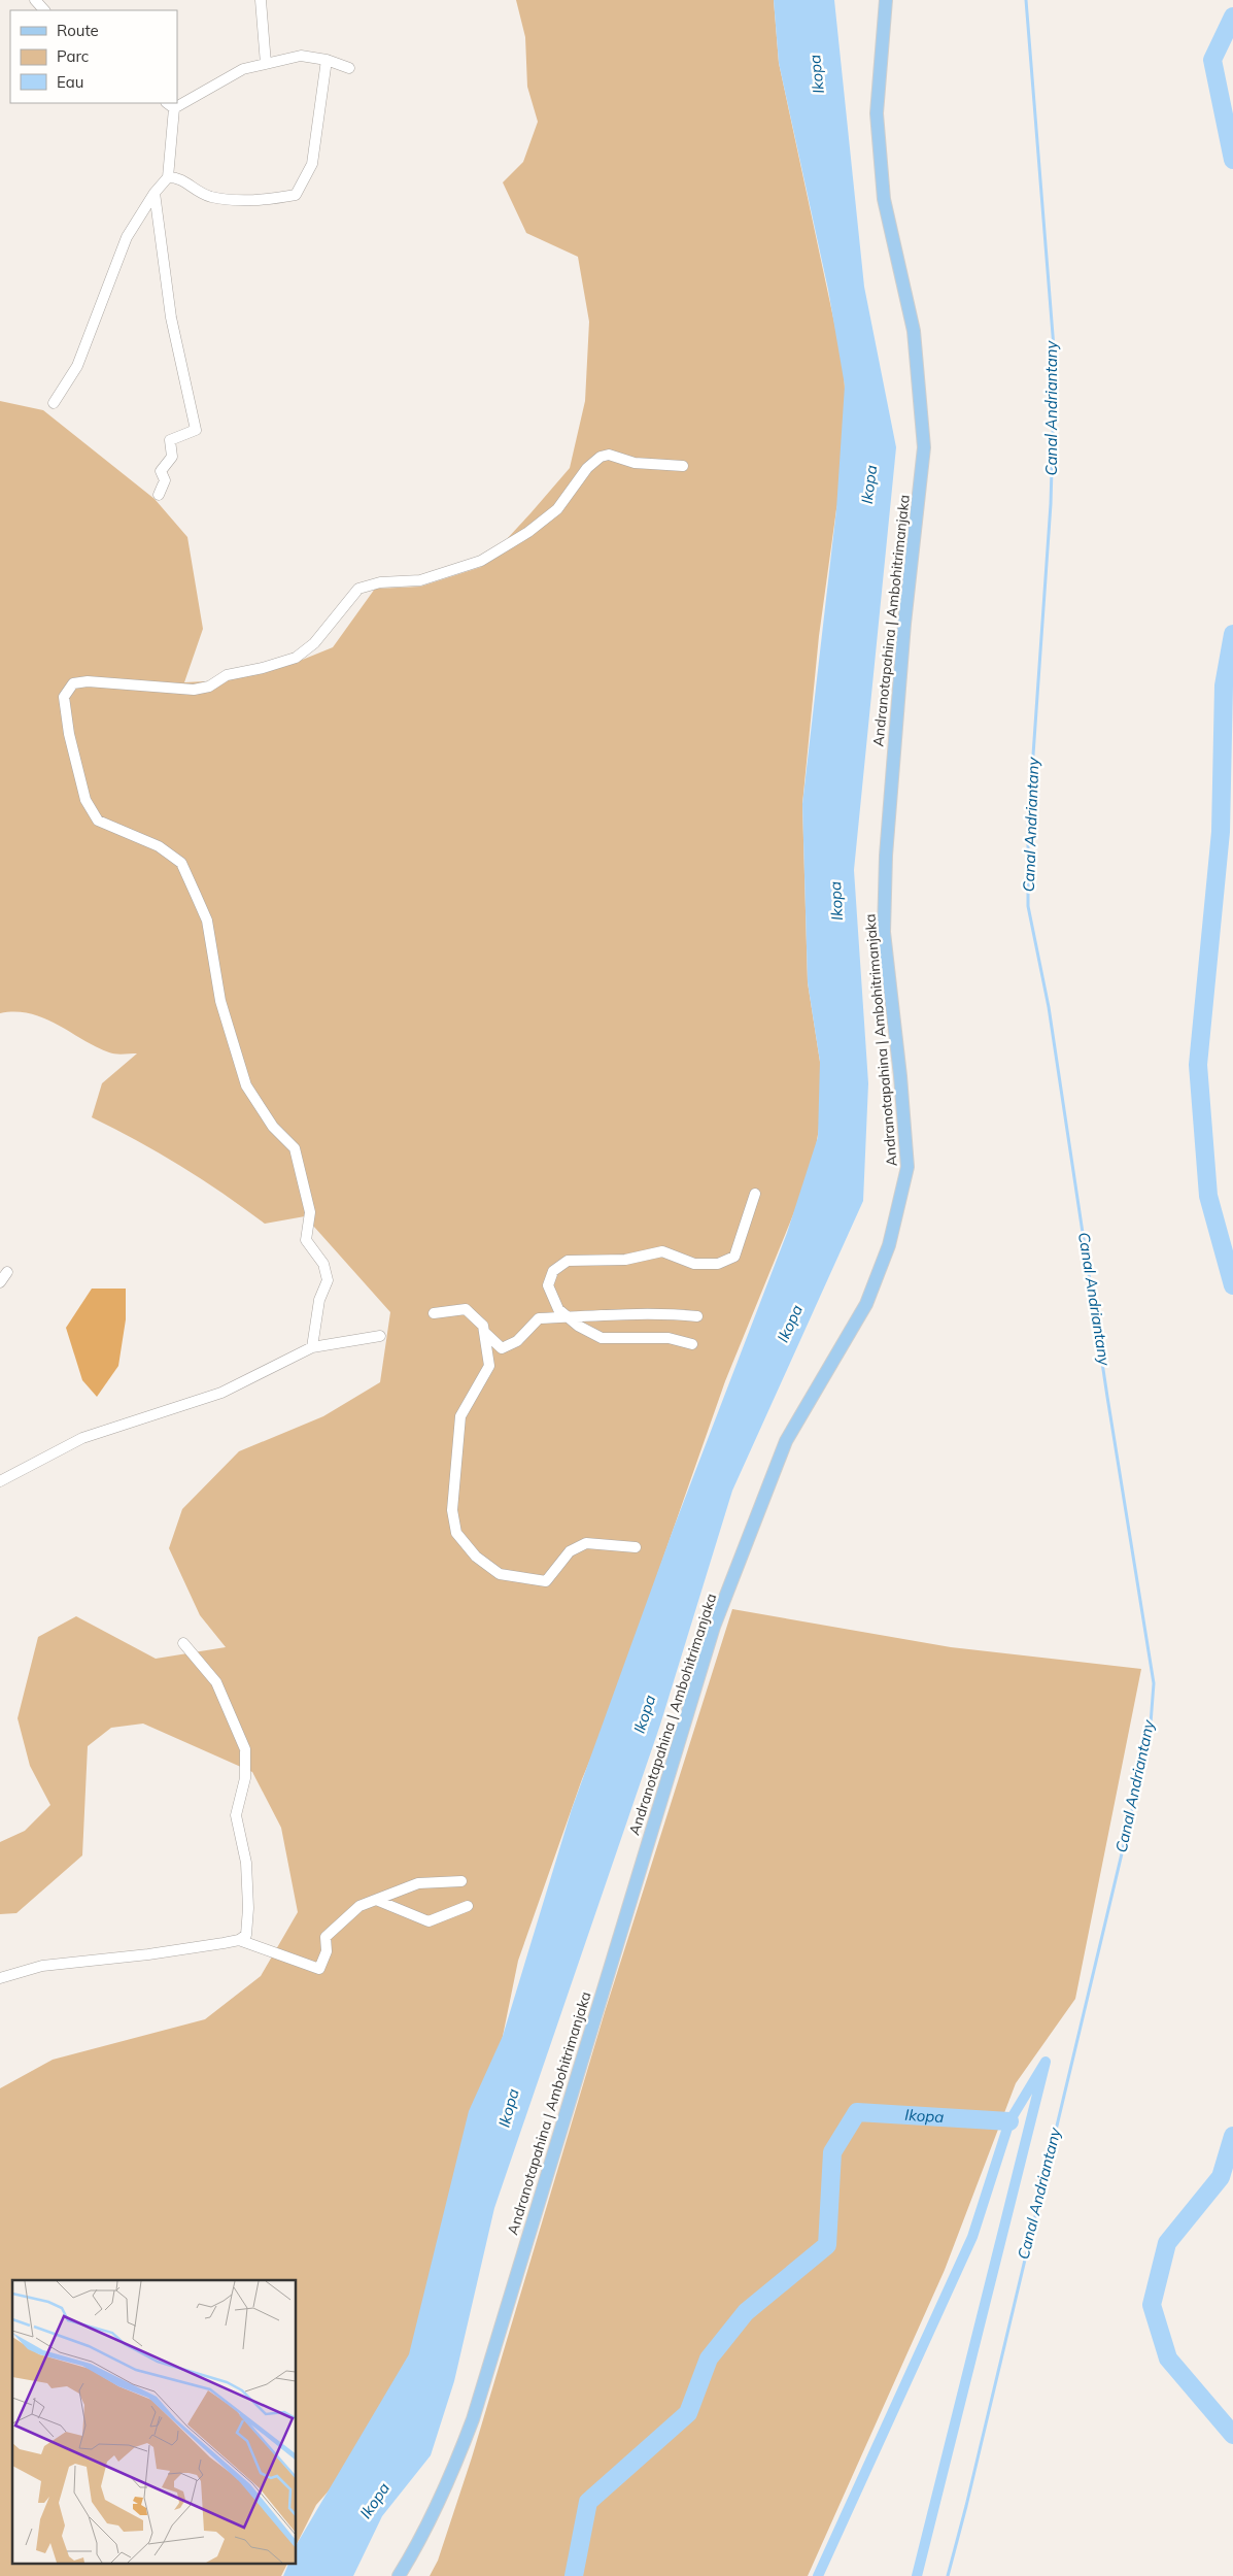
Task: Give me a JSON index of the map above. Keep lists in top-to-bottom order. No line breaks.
{"streets":{"main road":["Andranotapahina | Ambohitrimanjaka"]},"water":["Ikopa","Canal Andriantany"],"legend":["Route","Parc","Eau"]}
